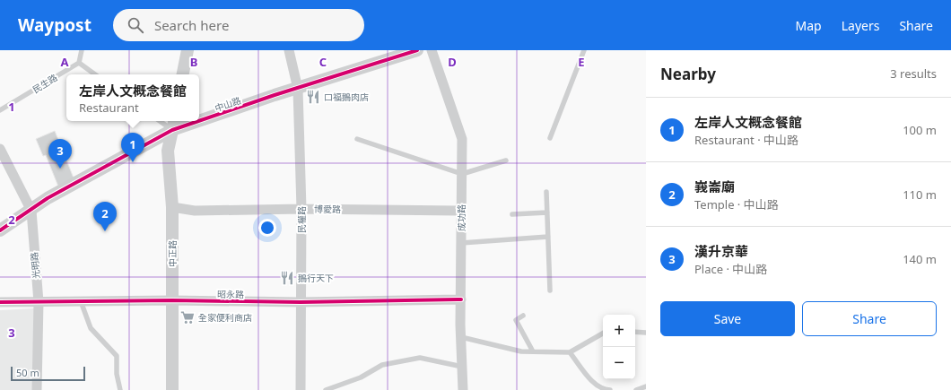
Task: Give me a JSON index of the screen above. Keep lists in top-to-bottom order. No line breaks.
{"streets":{"street":["中山路","博愛路","成功路","民權路","中正路","光明路","昭永路"],"lane":["民生路"]},"crossings":[["中山路","民權路"],["中山路","中正路"],["中山路","光明路"],["博愛路","成功路"],["博愛路","民權路"],["博愛路","中正路"],["成功路","昭永路"],["民權路","昭永路"],["中正路","昭永路"],["光明路","昭永路"]],"places":{"restaurant":["口福鵝肉店","鵝行天下"],"supermarket":["全家便利商店"]},"scale_bar":"50 m","page":{"header":"Waypost","search":"Search here","nav":["Map","Layers","Share"],"heading":["Nearby","3 results"],"popup":["左岸人文概念餐館","Restaurant"],"list":[{"mark":"1","name":"左岸人文概念餐館","note":"Restaurant · 中山路","value":"100 m"},{"mark":"2","name":"峩崙廟","note":"Temple · 中山路","value":"110 m"},{"mark":"3","name":"漢升京華","note":"Place · 中山路","value":"140 m"}],"pins":["1","3","2"],"buttons":["Save","Share"],"map_buttons":["+","−"],"scale":"50 m"},"grid":{"columns":["A","B","C","D","E"],"rows":["1","2","3"]}}
